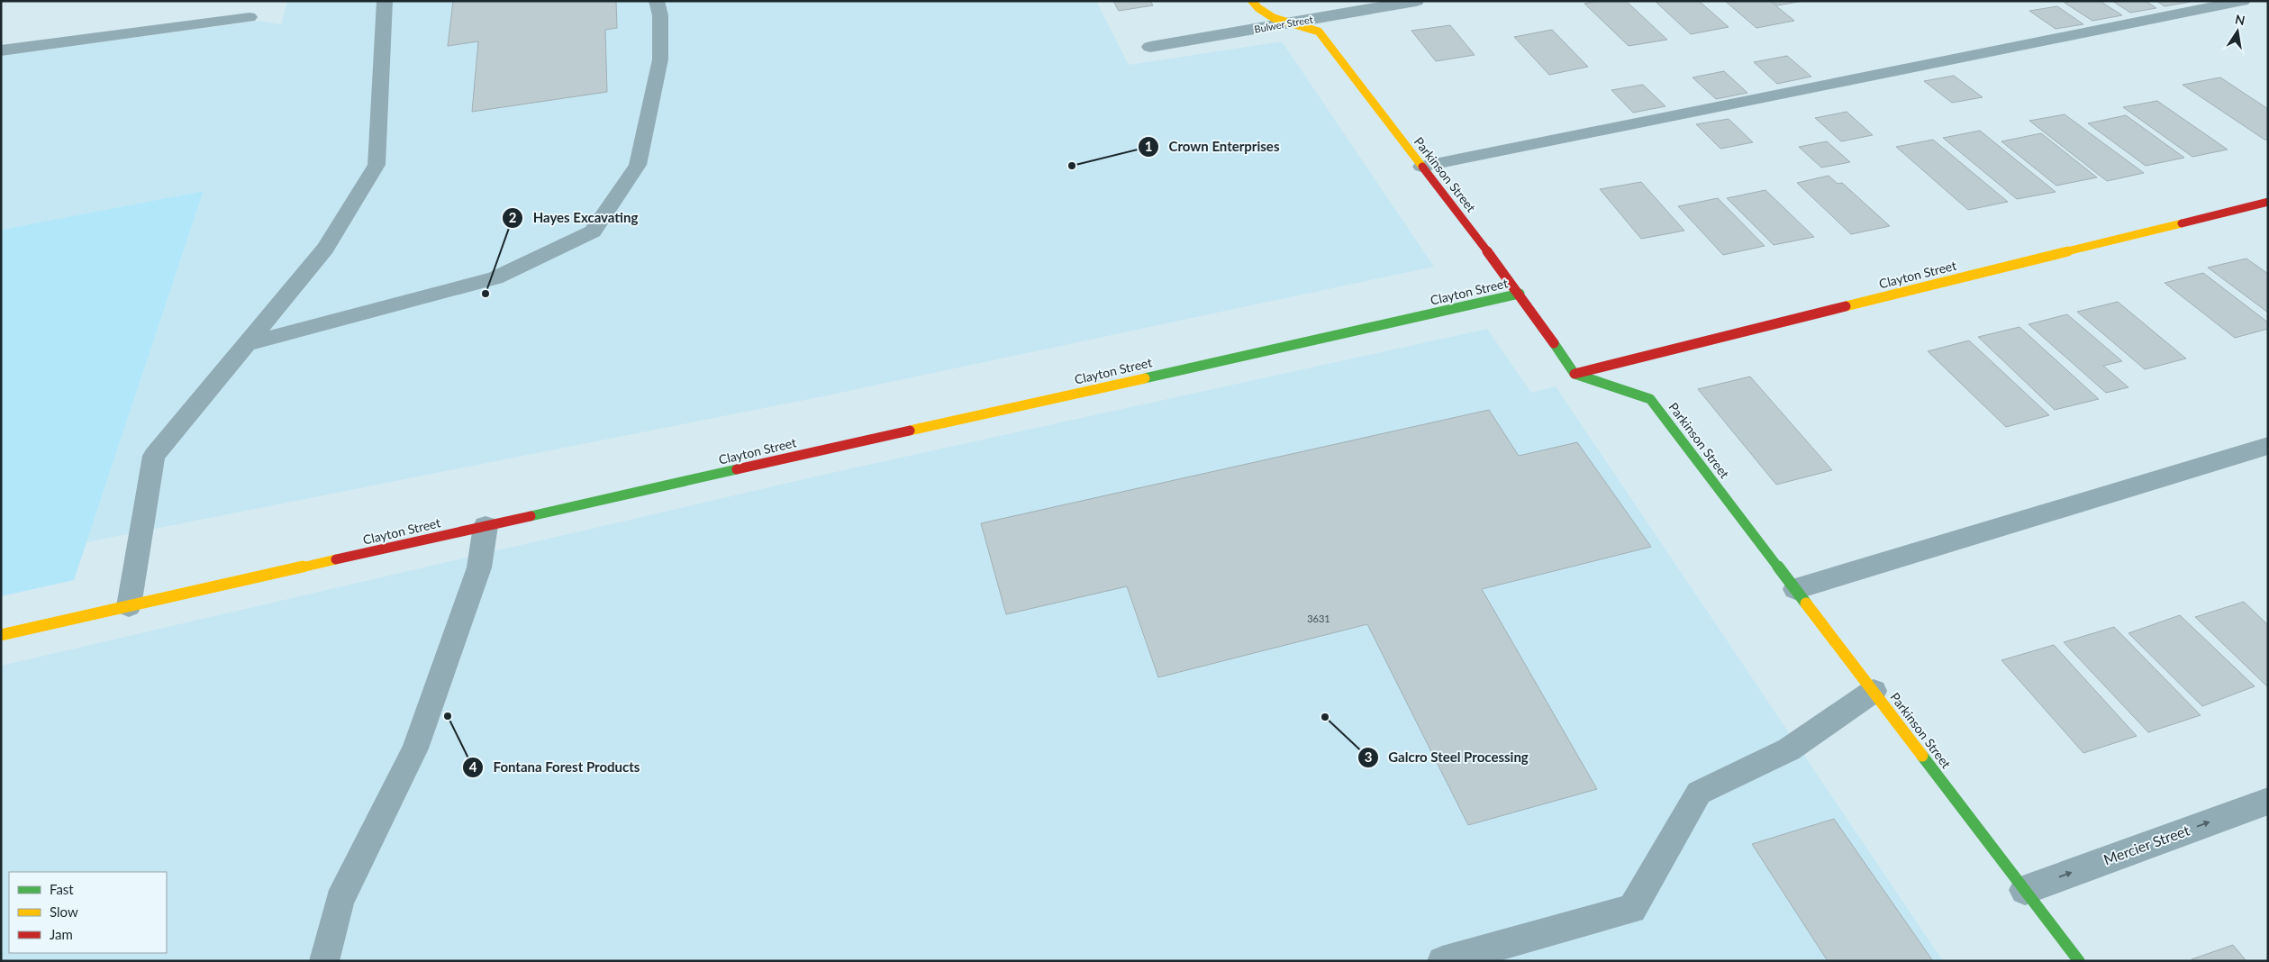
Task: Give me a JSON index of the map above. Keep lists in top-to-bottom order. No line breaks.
{"streets":{"street":["Bulwer Street","Parkinson Street","Clayton Street","Mercier Street"]},"crossings":[["Bulwer Street","Parkinson Street"],["Parkinson Street","Clayton Street"],["Parkinson Street","Mercier Street"]],"one_way":["Mercier Street"],"places":["Crown Enterprises","Hayes Excavating","Fontana Forest Products","Galcro Steel Processing"],"house_numbers":["3631"],"legend":["Fast","Slow","Jam"],"north":"top"}
